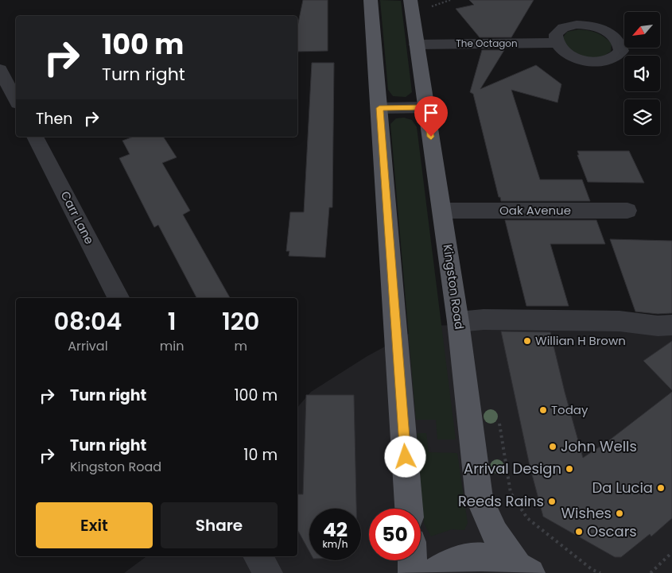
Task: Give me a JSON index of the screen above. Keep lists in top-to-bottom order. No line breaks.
{"streets":{"main road":["Kingston Road"],"street":["The Octagon","Oak Avenue","Carr Lane"]},"crossings":[["The Octagon","Kingston Road"],["Oak Avenue","Kingston Road"]],"places":["Willian H Brown","Today","John Wells","Arrival Design","Da Lucia","Reeds Rains","Wishes","Oscars"],"north":"bottom left","page":{"turn":["100 m","Turn right"],"then":"Then","eta":["08:04","Arrival","1","min","120","m"],"list":[{"name":"Turn right","value":"100 m"},{"name":"Turn right","note":"Kingston Road","value":"10 m"}],"buttons":["Exit","Share"],"speed":"42 km/h","limit":"50"}}
